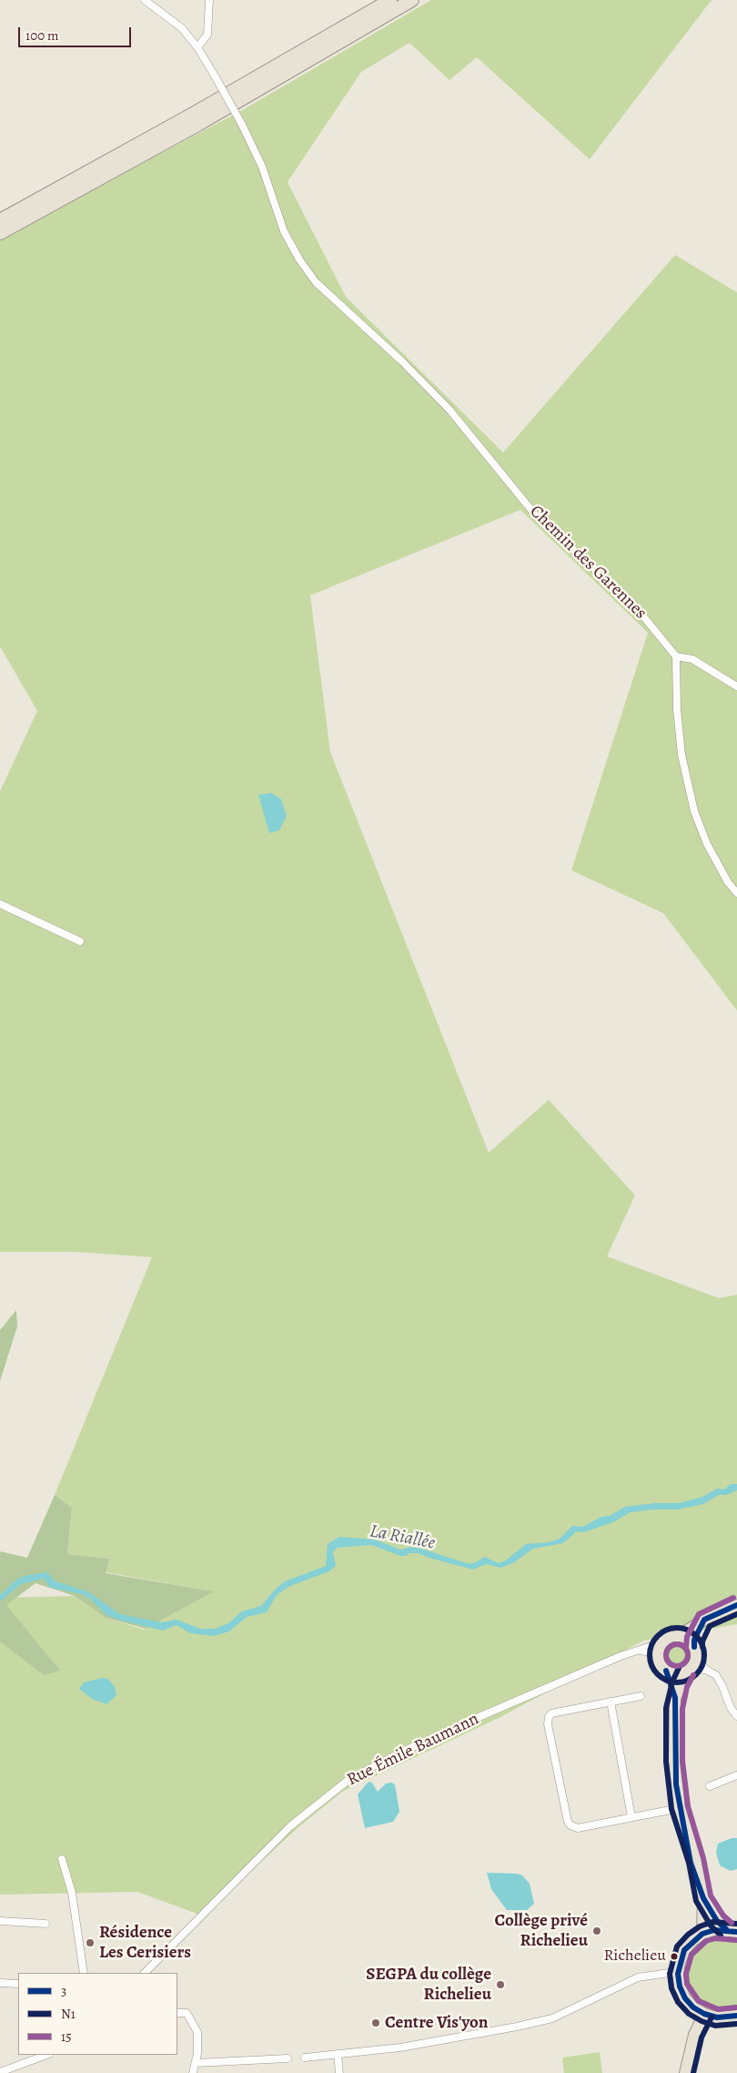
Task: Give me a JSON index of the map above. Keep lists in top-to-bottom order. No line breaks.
{"streets":{"street":["Chemin des Garennes","Rue Émile Baumann"]},"water":["La Riallée"],"places":["Collège privé Richelieu","Résidence Les Cerisiers","Richelieu","SEGPA du collège Richelieu","Centre Vis'yon"],"lines":["transit line 15","transit line 3","transit line N1"],"legend":["3","N1","15"],"scale_bar":"100 m"}
